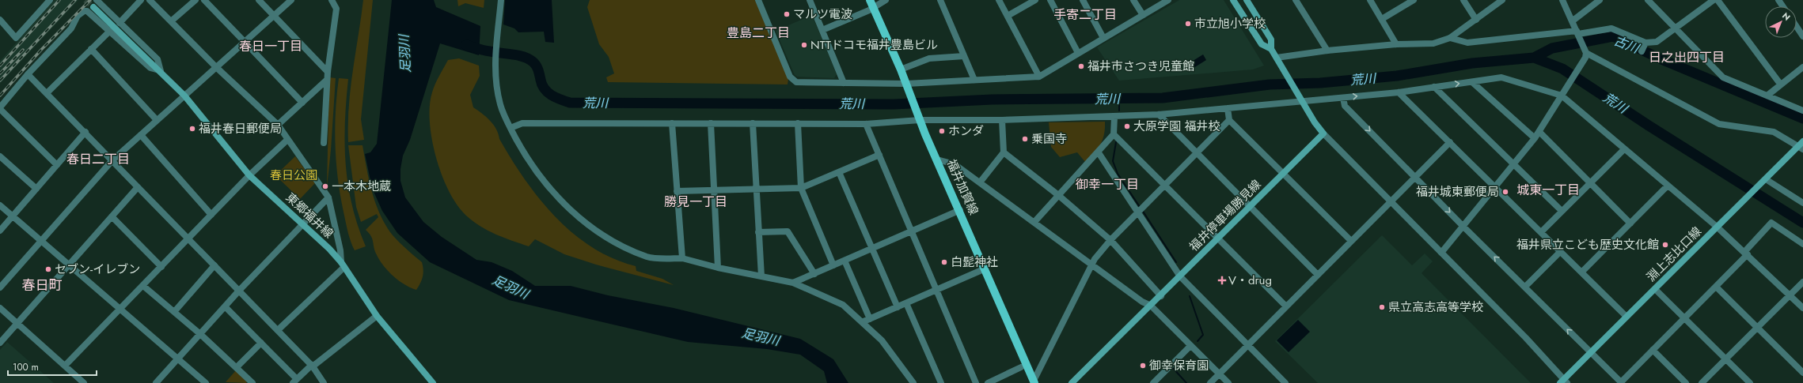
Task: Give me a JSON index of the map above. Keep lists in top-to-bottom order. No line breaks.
{"streets":{"main road":["福井加賀線","東郷福井線","福井停車場勝見線","淵上志比口線"]},"districts":["手寄二丁目","豊島二丁目","春日一丁目","日之出四丁目","春日二丁目","御幸一丁目","城東一丁目","勝見一丁目","春日町"],"water":["古川","足羽川","荒川"],"parks":["春日公園"],"places":{"other":["マルツ電波","市立旭小学校","NTTドコモ福井豊島ビル","福井市さつき児童館","大原学園 福井校","福井春日郵便局","ホンダ","乗国寺","一本木地蔵","福井城東郵便局","福井県立こども歴史文化館","白髭神社","セブン-イレブン","県立高志高等学校","御幸保育園"],"health":["V・drug"]},"scale_bar":"100 m","north":"top right"}
